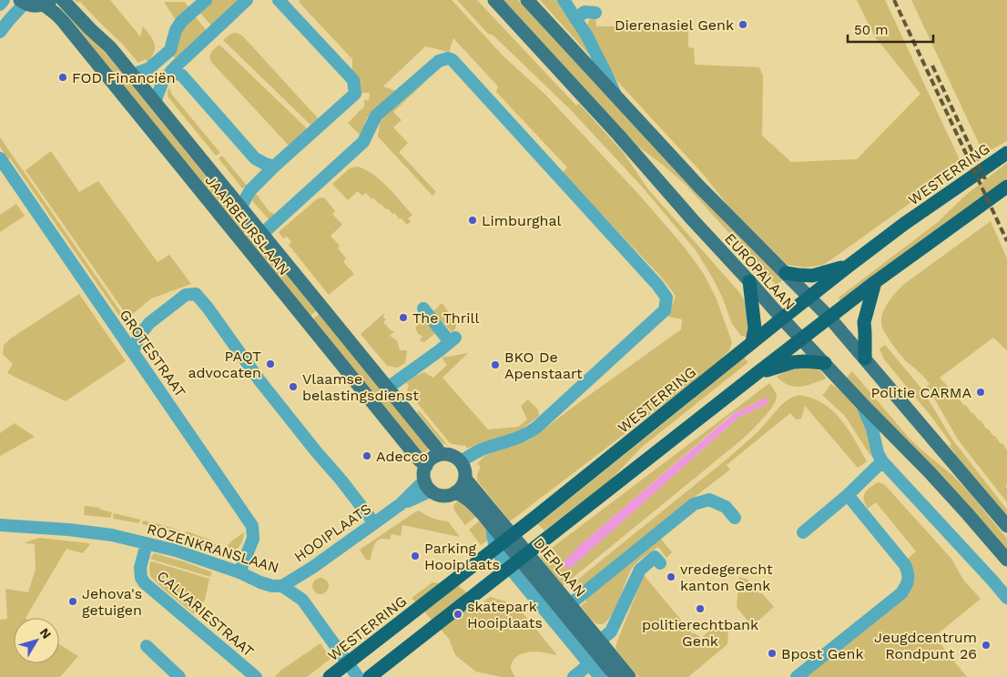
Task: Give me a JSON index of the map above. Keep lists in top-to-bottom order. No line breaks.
{"streets":{"highway":["WESTERRING"],"main road":["JAARBEURSLAAN","EUROPALAAN","DIEPLAAN"],"street":["GROTESTRAAT","HOOIPLAATS","ROZENKRANSLAAN","CALVARIESTRAAT"]},"crossings":[["WESTERRING","EUROPALAAN"],["JAARBEURSLAAN","HOOIPLAATS"],["JAARBEURSLAAN","DIEPLAAN"],["GROTESTRAAT","ROZENKRANSLAAN"],["HOOIPLAATS","ROZENKRANSLAAN"],["HOOIPLAATS","DIEPLAAN"],["ROZENKRANSLAAN","CALVARIESTRAAT"]],"places":["Dierenasiel Genk","FOD Financiën","Limburghal","The Thrill","PAQT advocaten","BKO De Apenstaart","Vlaamse belastingsdienst","Politie CARMA","Adecco","Parking Hooiplaats","vredegerecht kanton Genk","Jehova's getuigen","politierechtbank Genk","skatepark Hooiplaats","Jeugdcentrum Rondpunt 26","Bpost Genk"],"scale_bar":"50 m","north":"top right"}
